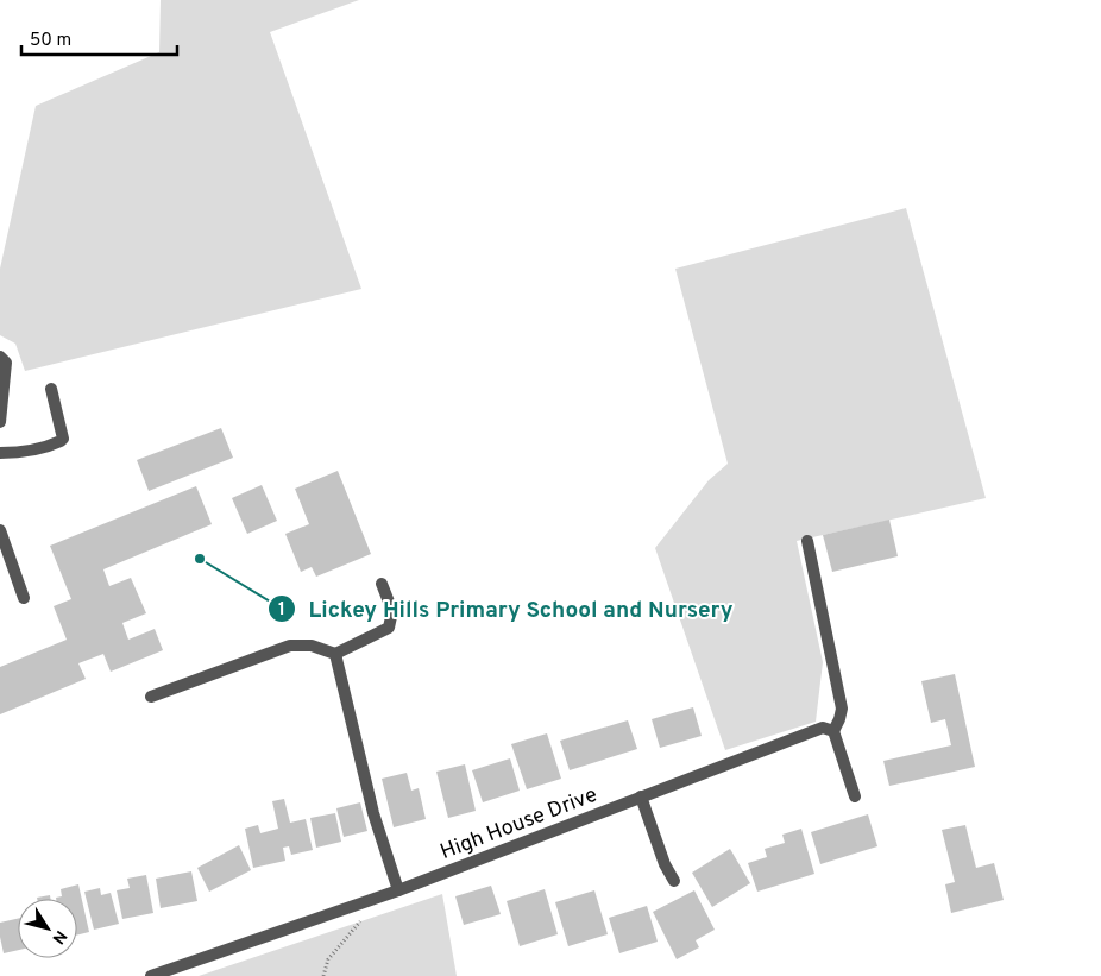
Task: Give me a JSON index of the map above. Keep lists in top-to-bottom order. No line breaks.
{"streets":{"street":["High House Drive"]},"places":["Lickey Hills Primary School and Nursery"],"scale_bar":"50 m","north":"bottom right"}
